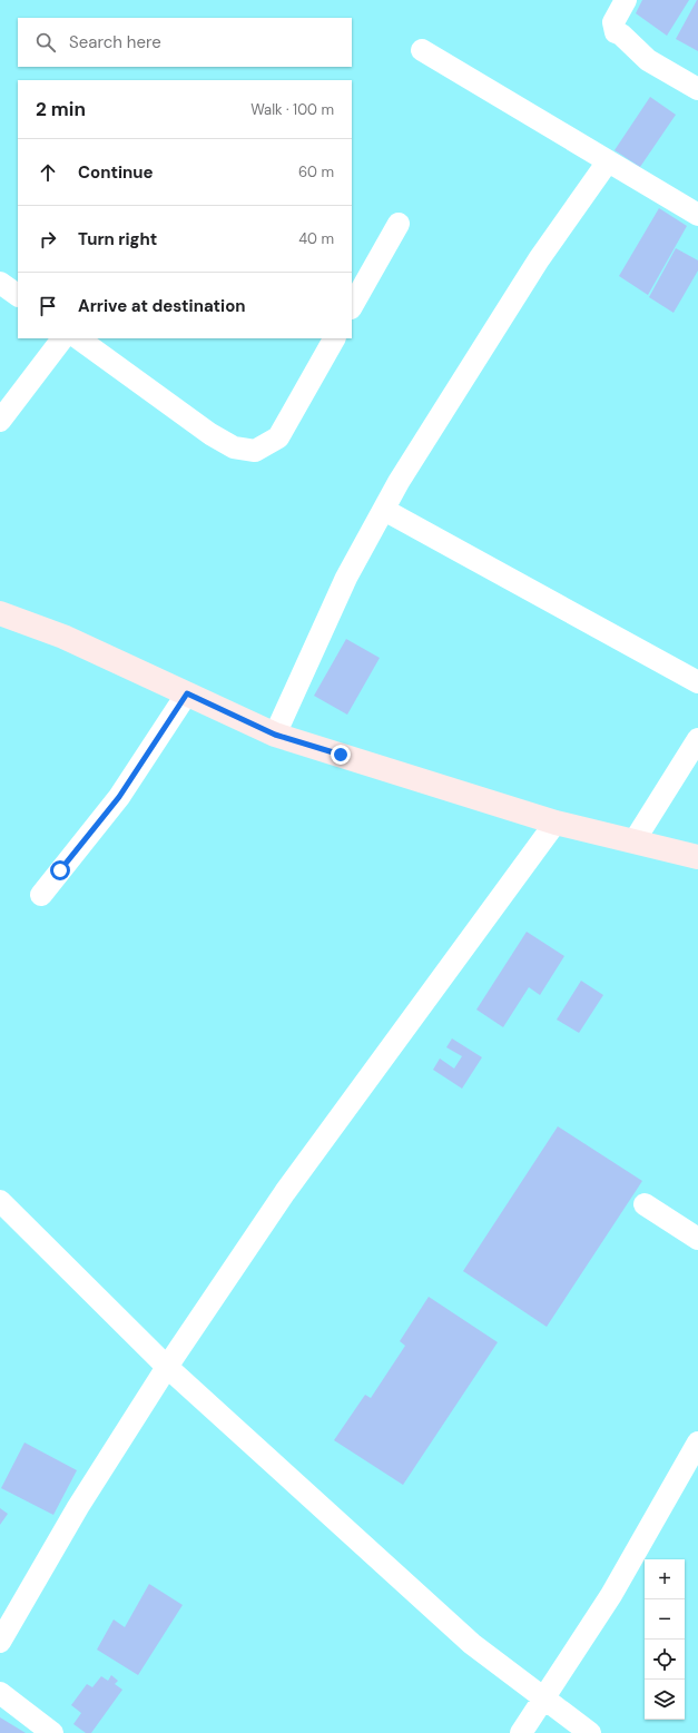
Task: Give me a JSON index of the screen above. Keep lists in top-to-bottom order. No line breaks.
{"page":{"search":"Search here","heading":["2 min","Walk · 100 m"],"list":[["Continue","60 m"],["Turn right","40 m"],"Arrive at destination"],"map_buttons":["+","−"]}}
